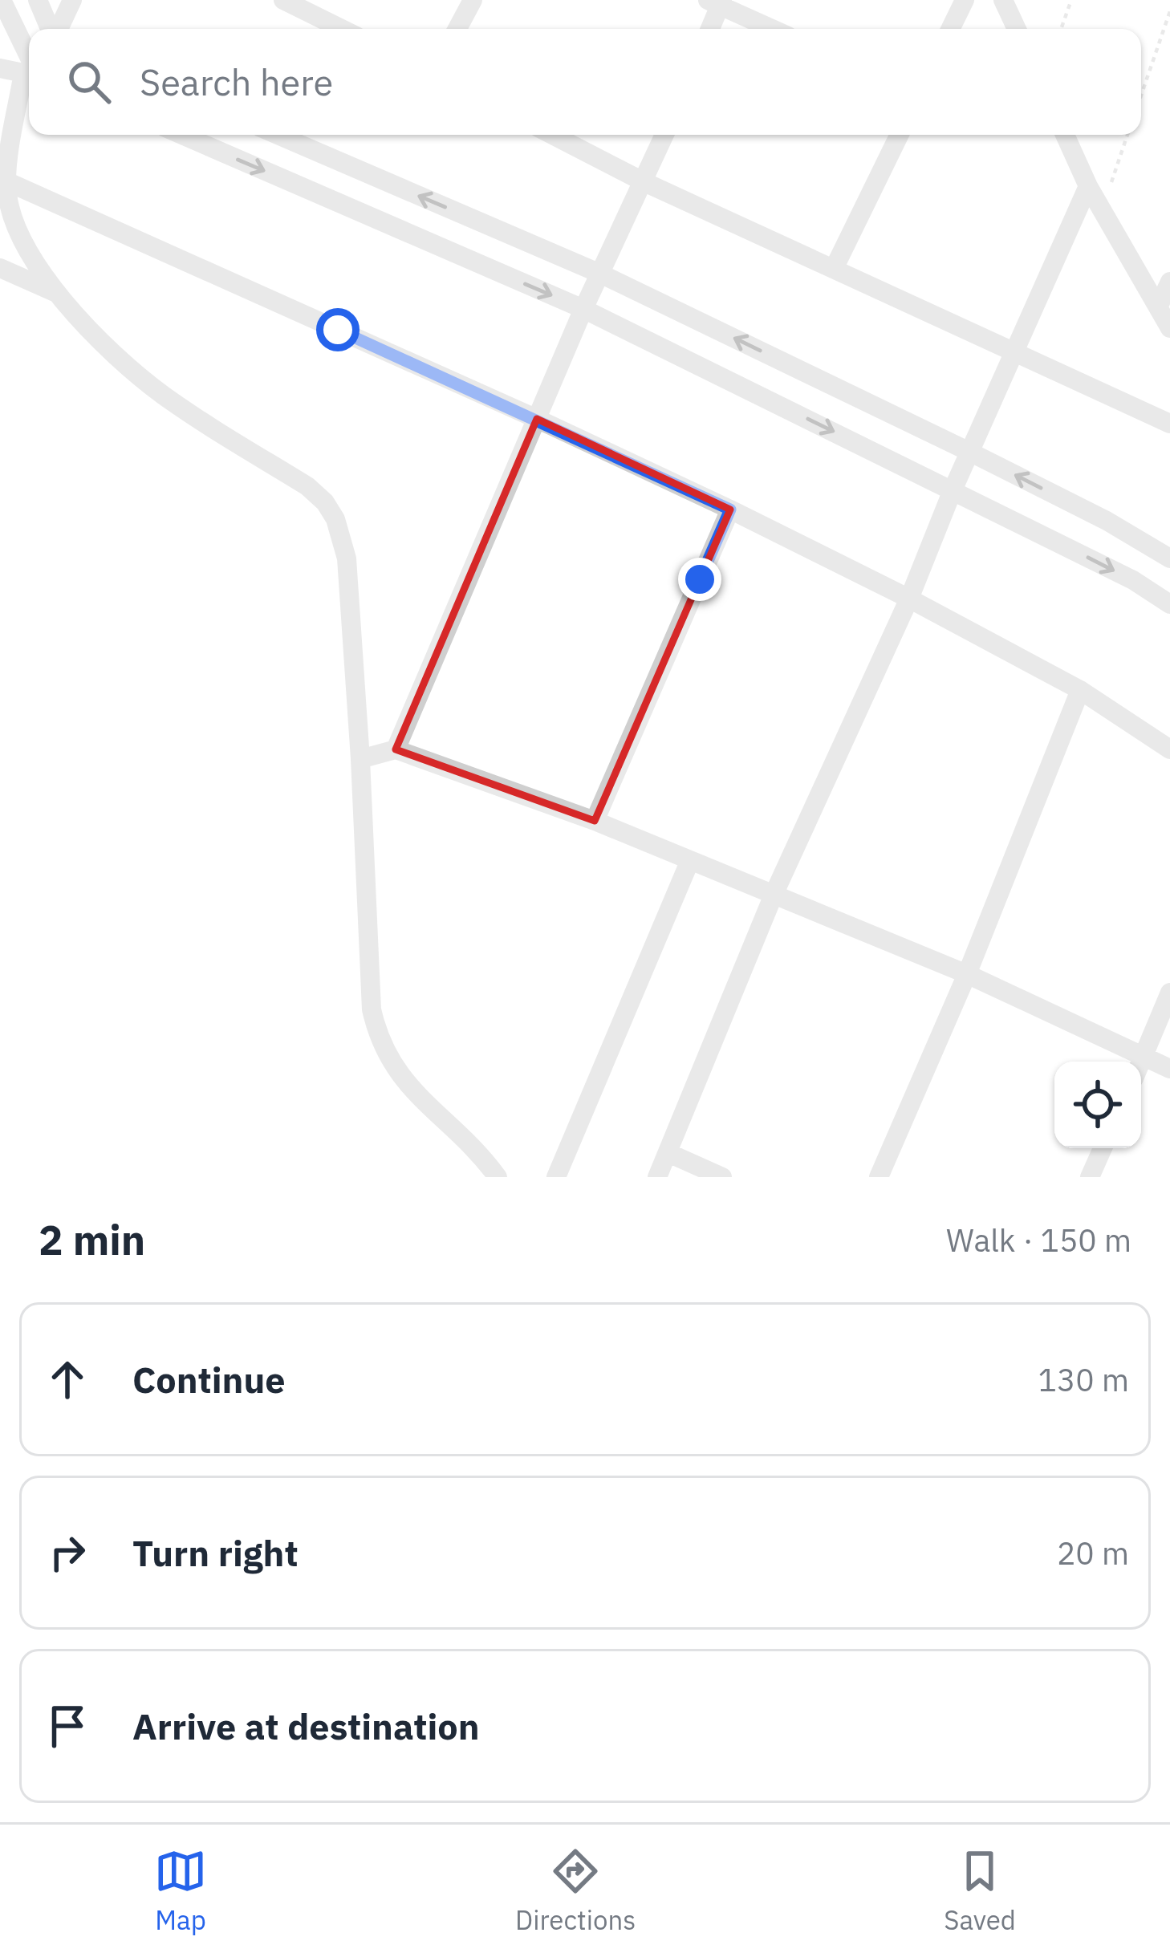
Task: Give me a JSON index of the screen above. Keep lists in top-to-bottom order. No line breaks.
{"page":{"search":"Search here","heading":["2 min","Walk · 150 m"],"list":[["Continue","130 m"],["Turn right","20 m"],"Arrive at destination"],"nav":["Map","Directions","Saved"]}}
